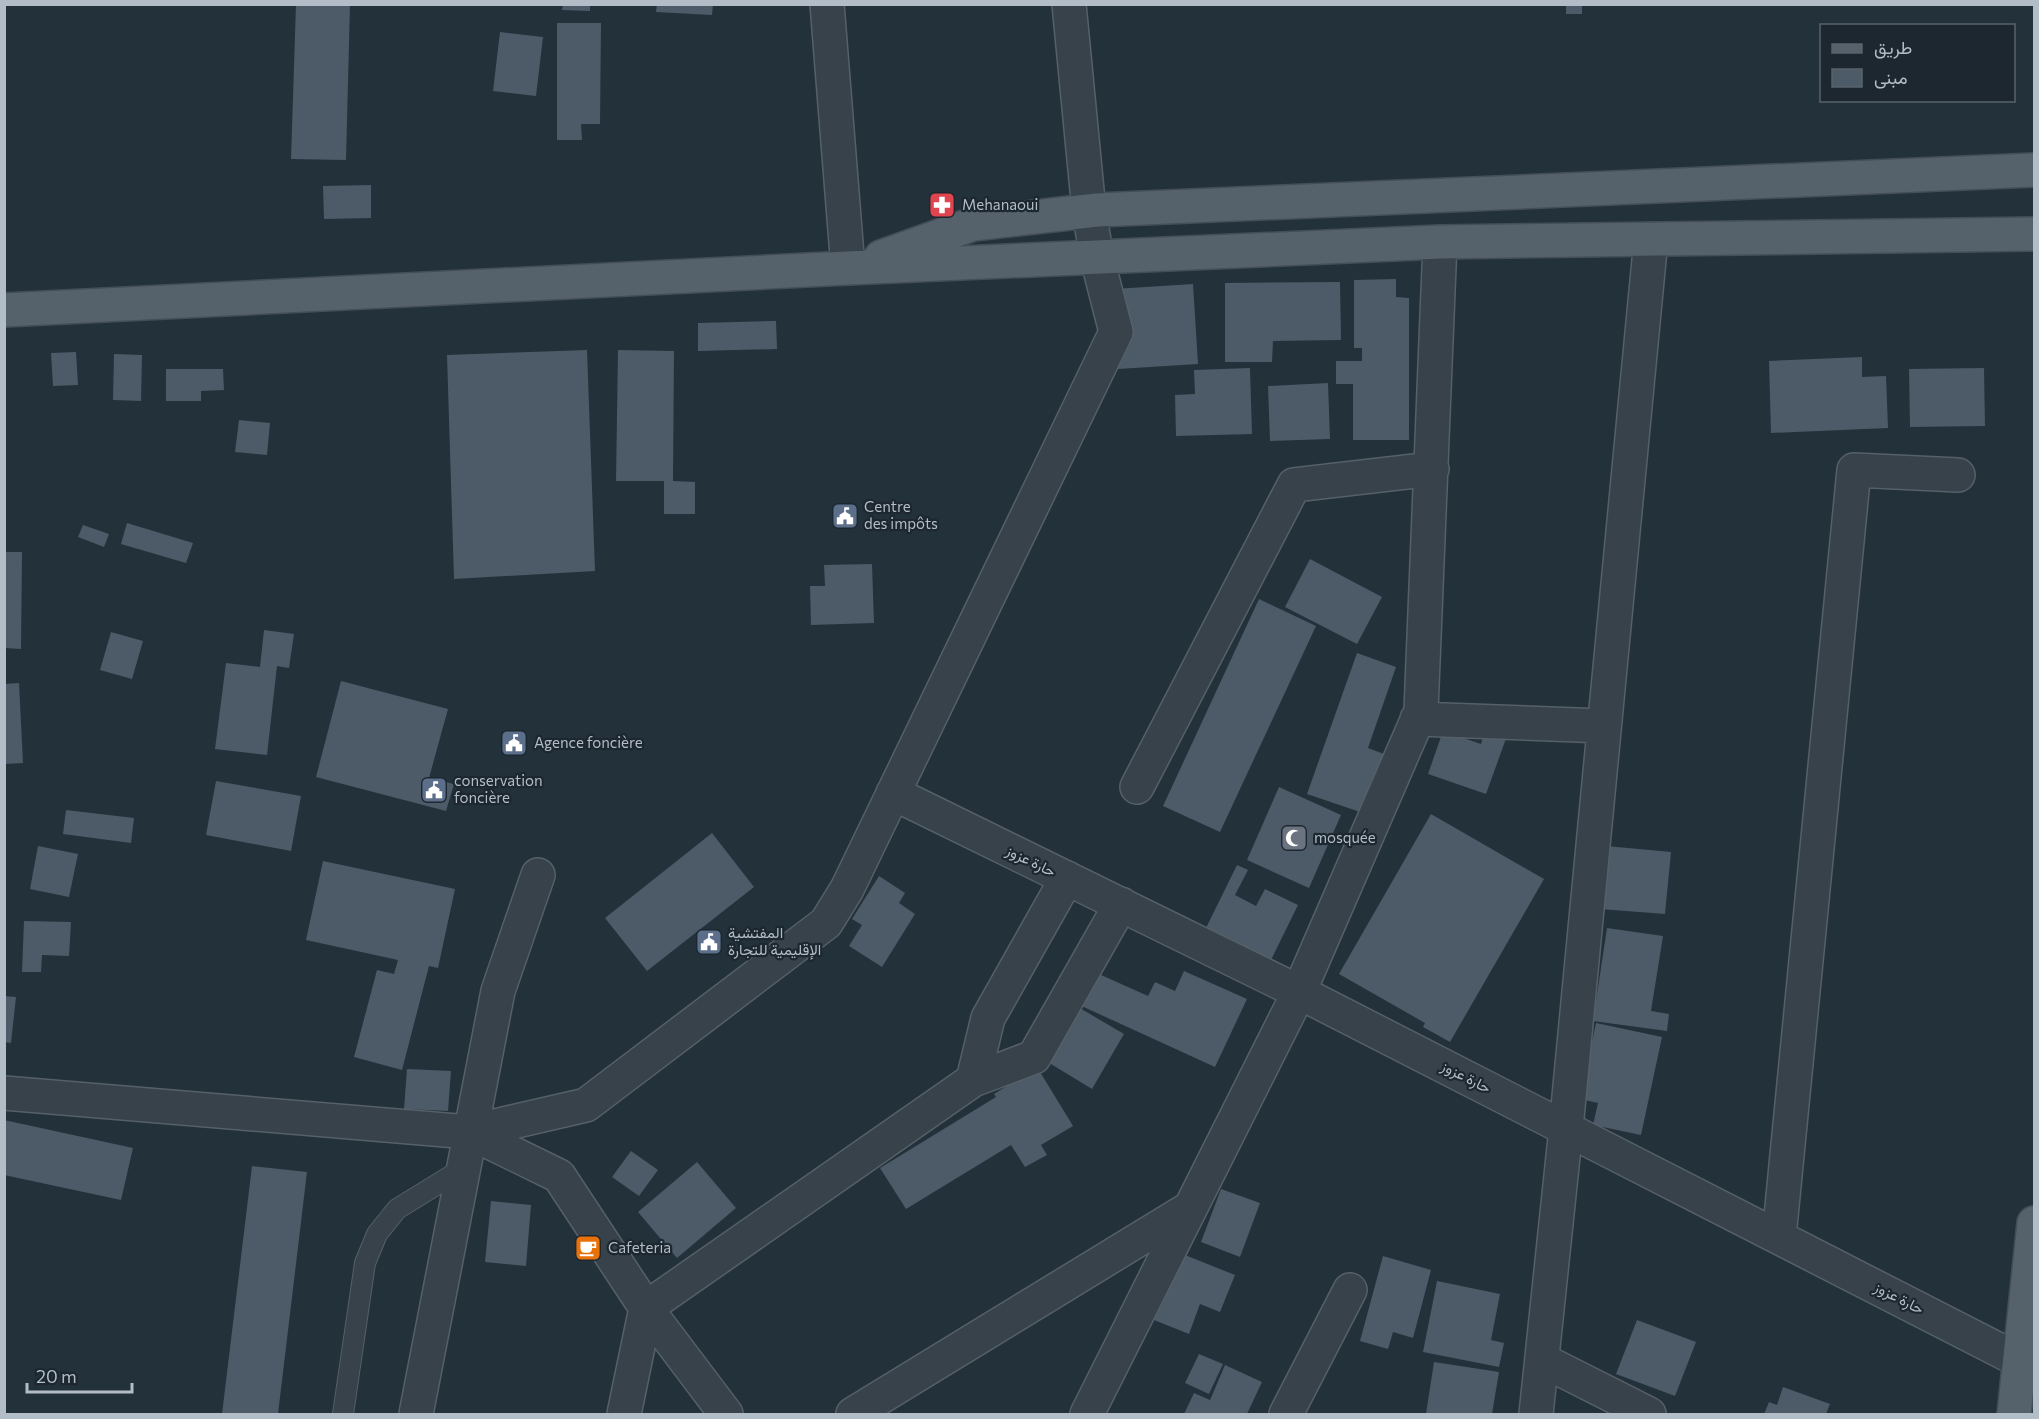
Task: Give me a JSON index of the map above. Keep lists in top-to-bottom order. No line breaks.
{"streets":{"street":["حارة عزوز"]},"places":{"pharmacy":["Mehanaoui"],"public building":["Centre des impôts","Agence foncière","conservation foncière","المفتشية الإقليمية للتجارة"],"mosque":["mosquée"],"cafe":["Cafeteria"]},"legend":["طريق","مبنى"],"scale_bar":"20 m"}
